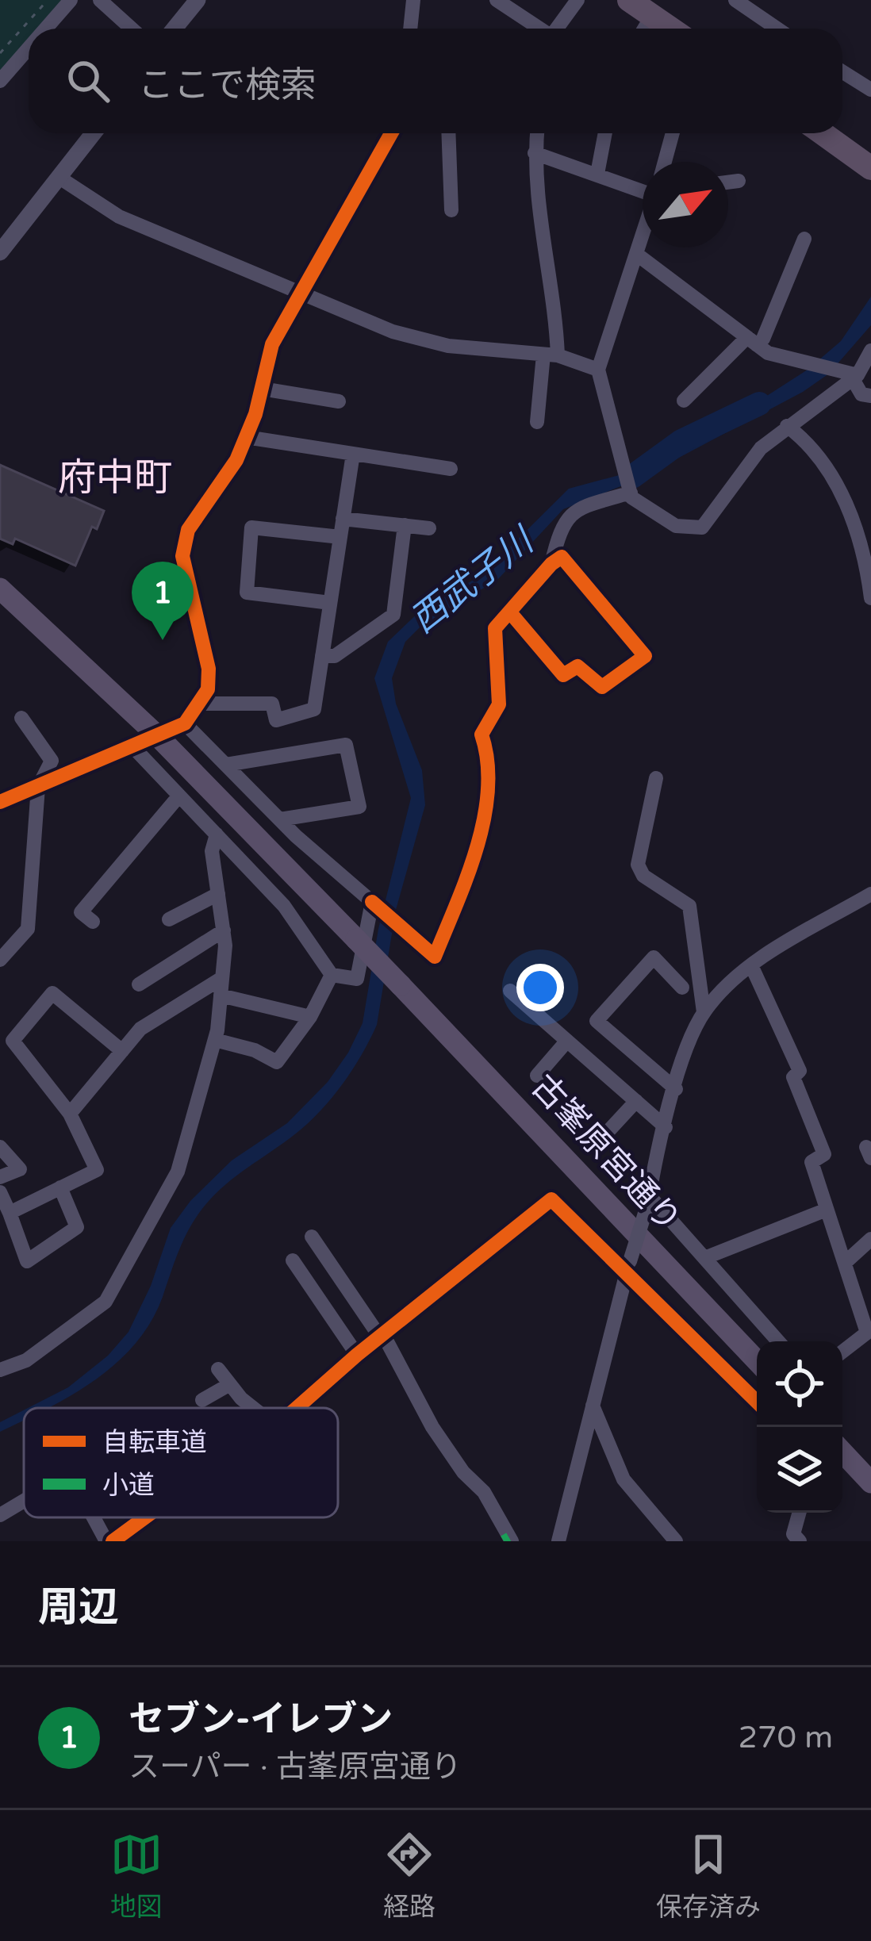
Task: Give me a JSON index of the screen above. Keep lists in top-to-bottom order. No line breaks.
{"streets":{"main road":["古峯原宮通り"]},"districts":["府中町"],"water":["西武子川"],"legend":["自転車道","小道"],"north":"top right","page":{"search":"ここで検索","pins":"1","heading":"周辺","list":[{"mark":"1","name":"セブン-イレブン","note":"スーパー · 古峯原宮通り","value":"270 m"}],"nav":["地図","経路","保存済み"]}}
